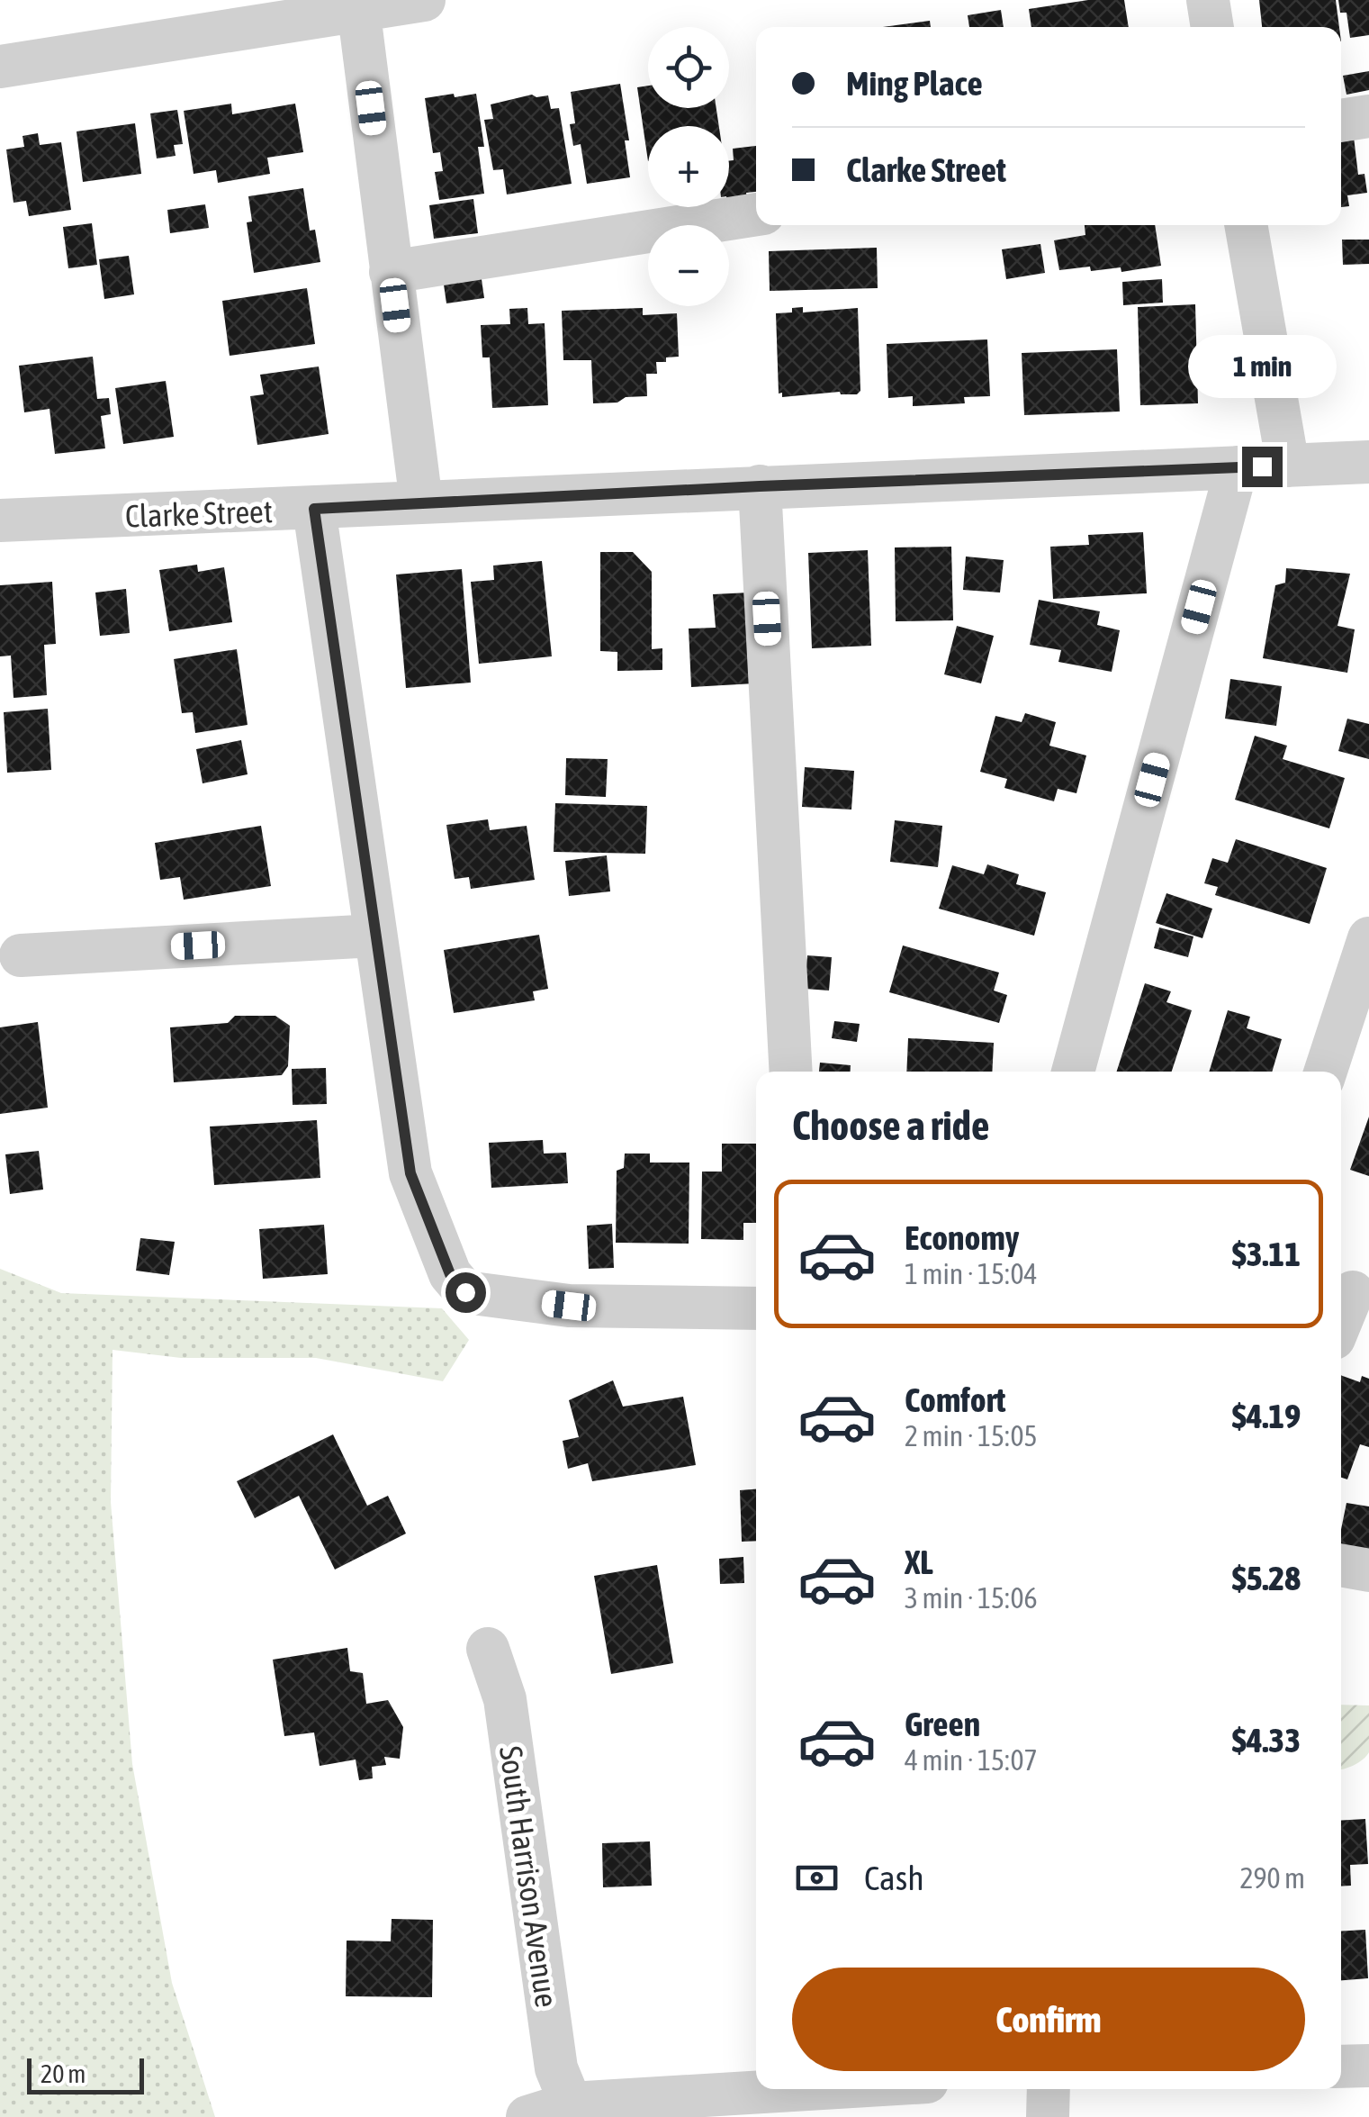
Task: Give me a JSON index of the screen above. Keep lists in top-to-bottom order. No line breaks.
{"streets":{"street":["Clarke Street","South Harrison Avenue"]},"scale_bar":"20 m","page":{"map_buttons":["+","−"],"banner":["Ming Place","Clarke Street"],"bubble":"1 min","heading":"Choose a ride","list":[{"name":"Economy","note":"1 min · 15:04","value":"$3.11"},{"name":"Comfort","note":"2 min · 15:05","value":"$4.19"},{"name":"XL","note":"3 min · 15:06","value":"$5.28"},{"name":"Green","note":"4 min · 15:07","value":"$4.33"}],"pay":["Cash","290 m"],"buttons":"Confirm","scale":"20 m"}}
